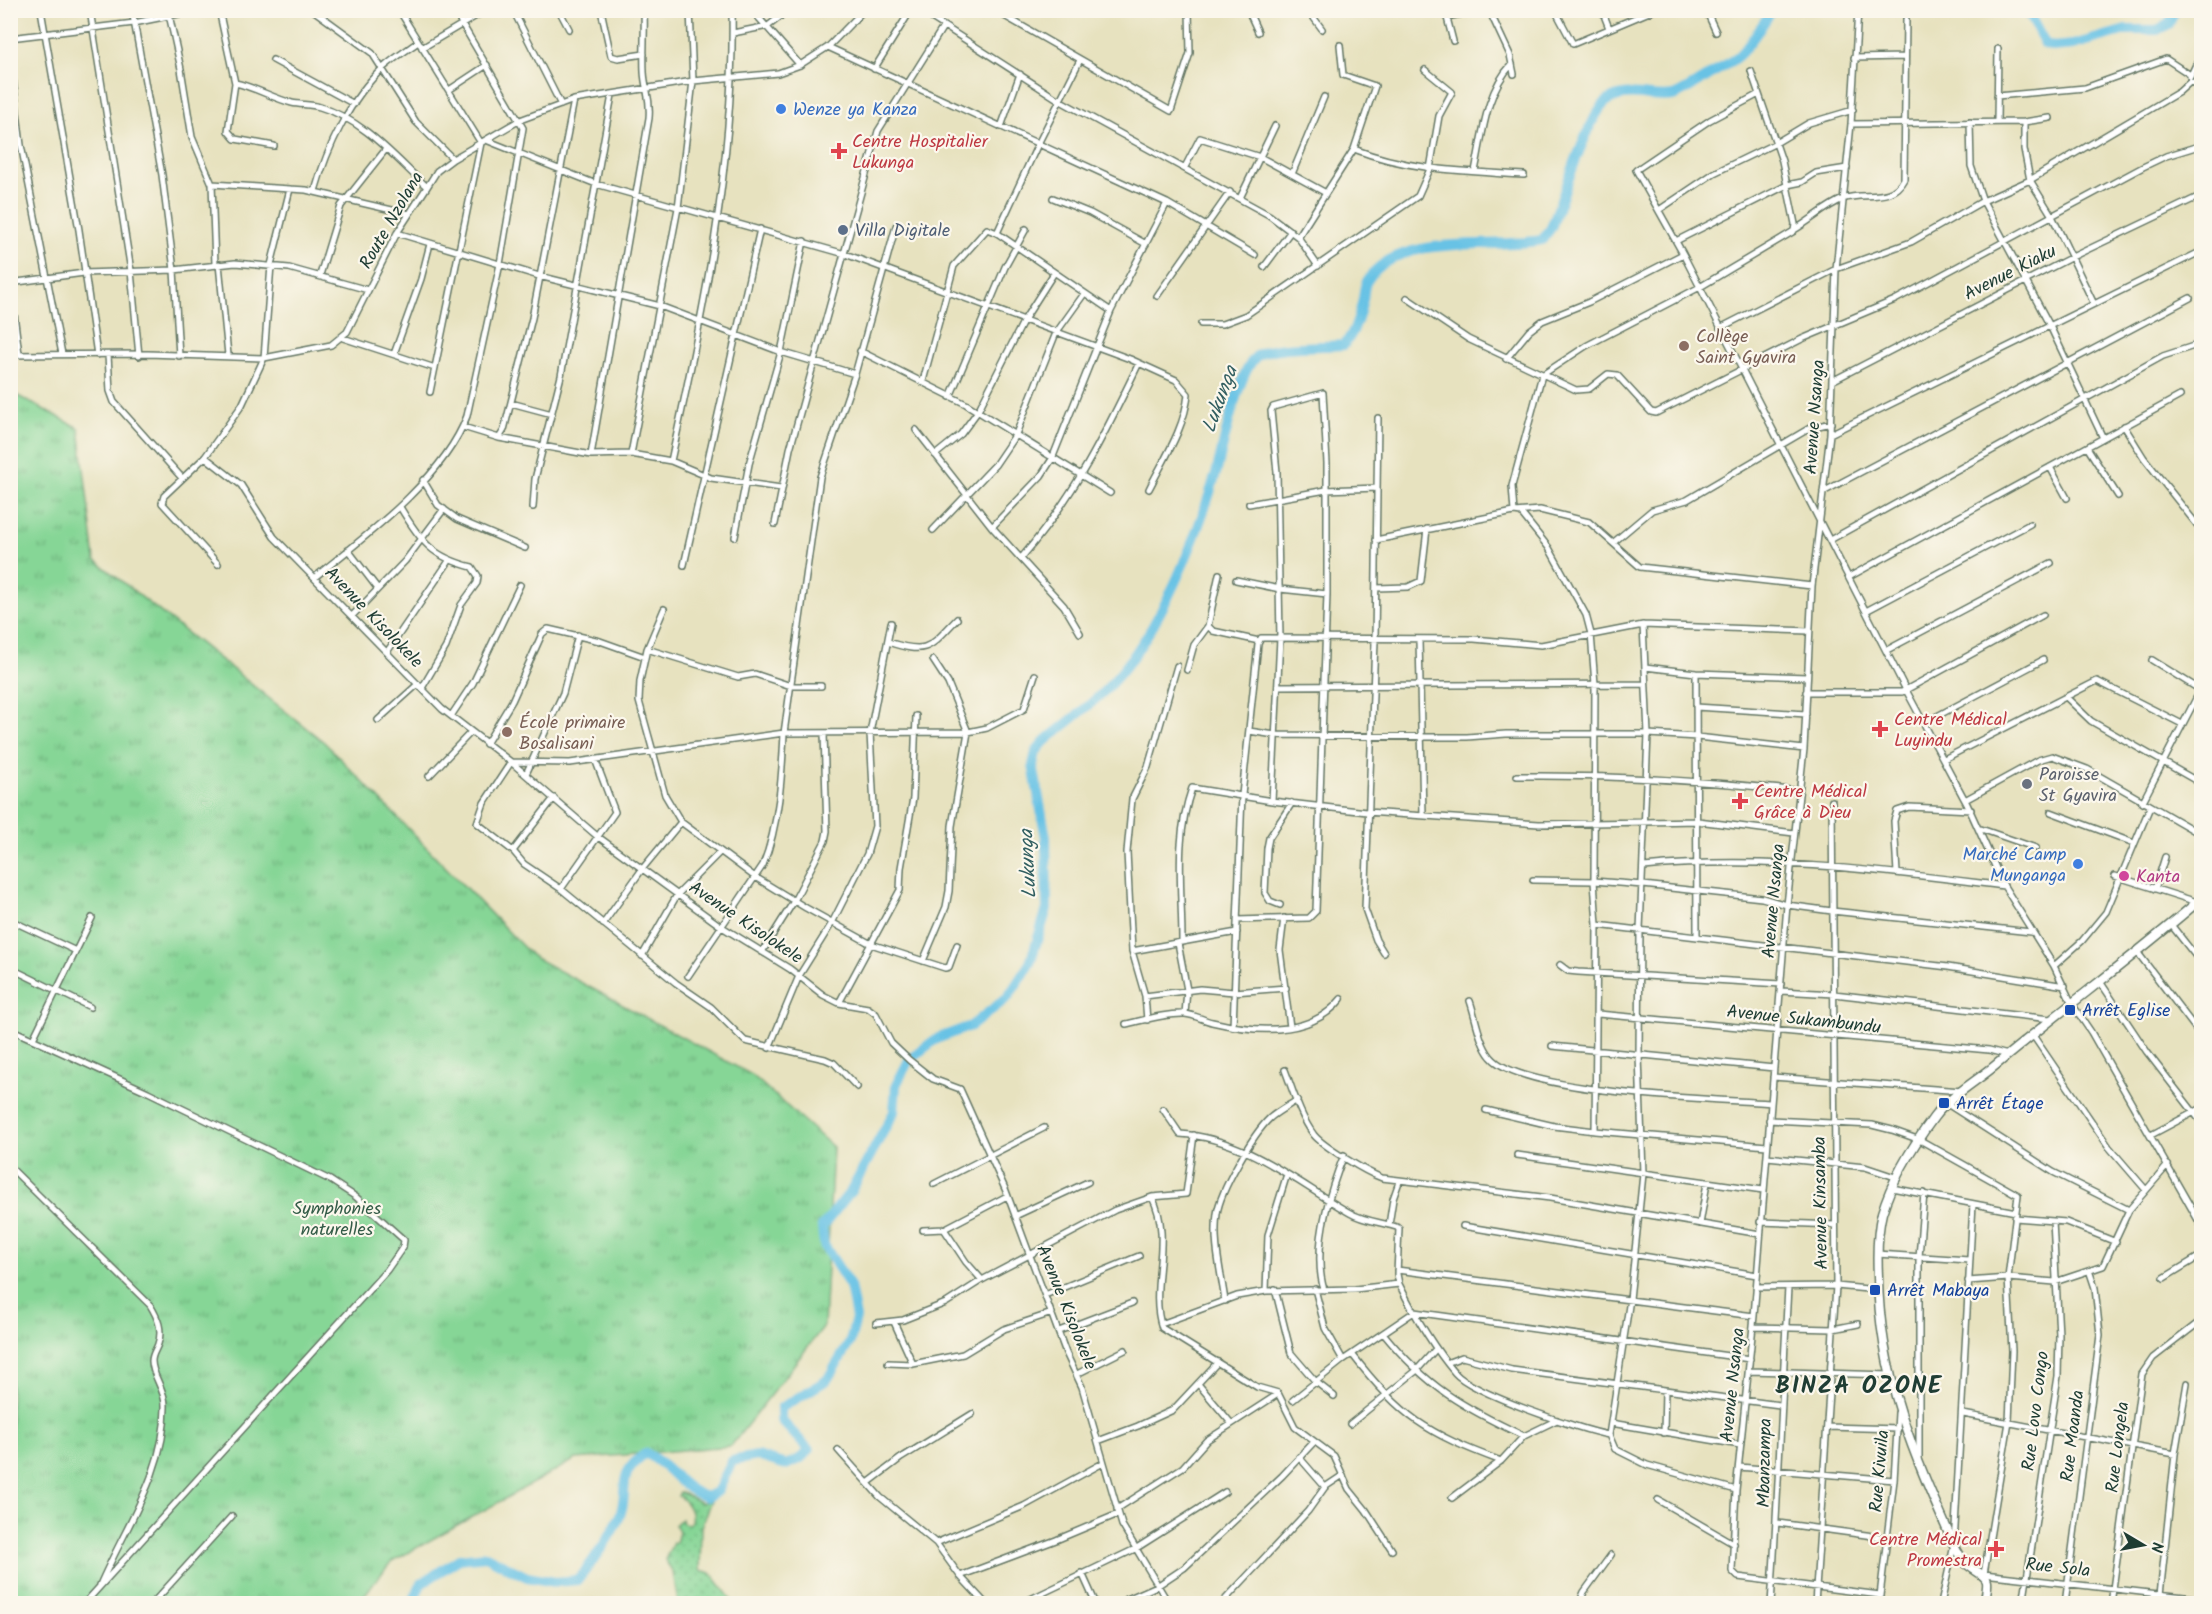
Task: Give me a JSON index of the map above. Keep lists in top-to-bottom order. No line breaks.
{"streets":{"street":["Route Nzolana","Avenue Kiaku","Avenue Nsanga","Avenue Kisolokele","Avenue Sukambundu","Avenue Kinsamba","Rue Lovo Congo","Rue Moanda","Rue Longela","Mbanzampa","Rue Kivuila","Rue Sola"]},"crossings":[["Avenue Kiaku","Avenue Nsanga"],["Avenue Nsanga","Avenue Sukambundu"],["Avenue Nsanga","Avenue Kinsamba"],["Avenue Nsanga","Mbanzampa"],["Avenue Nsanga","Rue Kivuila"],["Avenue Sukambundu","Avenue Kinsamba"],["Rue Lovo Congo","Rue Sola"],["Rue Moanda","Rue Sola"],["Rue Longela","Rue Sola"]],"districts":["BINZA OZONE"],"water":["Lukunga"],"parks":["Symphonies naturelles"],"places":{"other":["Wenze ya Kanza","Villa Digitale","Collège Saint Gyavira","École primaire Bosalisani","Paroisse St Gyavira","Marché Camp Munganga","Kanta"],"health":["Centre Hospitalier Lukunga","Centre Médical Luyindu","Centre Médical Grâce à Dieu","Centre Médical Promestra"],"transit":["Arrêt Eglise","Arrêt Étage","Arrêt Mabaya"]},"north":"right"}
